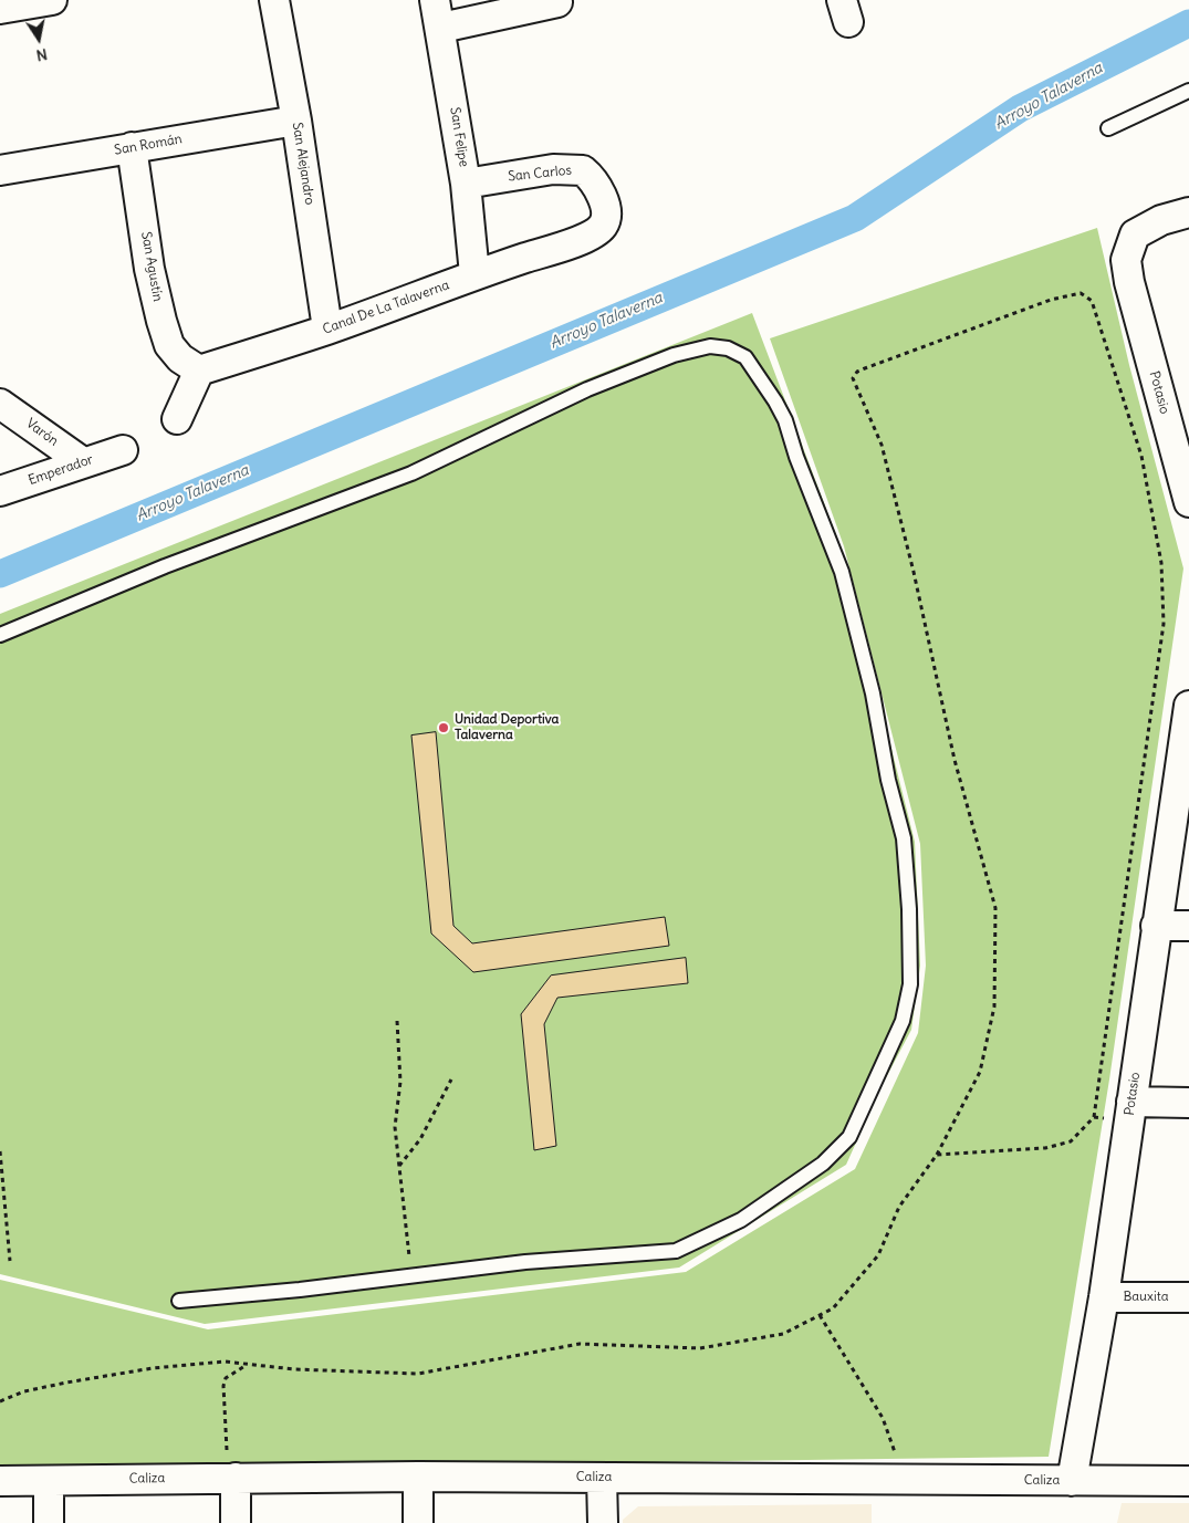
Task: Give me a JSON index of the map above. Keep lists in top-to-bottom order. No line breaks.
{"streets":{"street":["San Felipe","San Román","San Alejandro","San Carlos","San Agustín","Canal De La Talaverna","Potasio","Varón","Emperador","Bauxita","Caliza"]},"crossings":[["San Felipe","San Carlos"],["San Felipe","Canal De La Talaverna"],["San Román","San Alejandro"],["San Román","San Agustín"],["San Alejandro","Canal De La Talaverna"],["San Carlos","Canal De La Talaverna"],["San Agustín","Canal De La Talaverna"],["Potasio","Bauxita"],["Potasio","Caliza"],["Varón","Emperador"]],"water":["Arroyo Talaverna"],"places":["Unidad Deportiva Talaverna"],"north":"bottom"}
